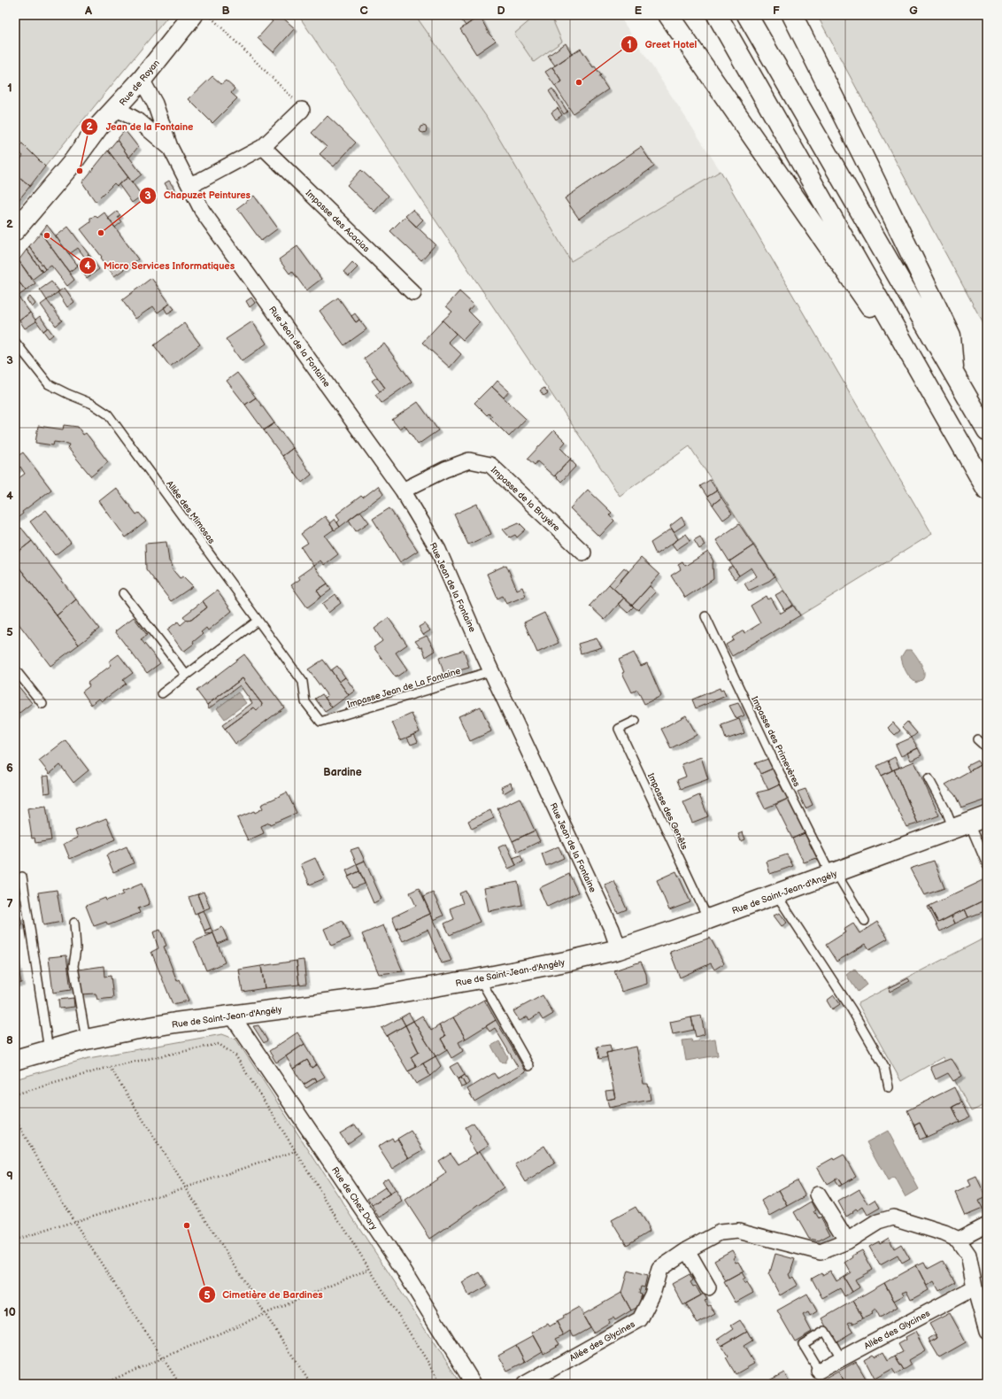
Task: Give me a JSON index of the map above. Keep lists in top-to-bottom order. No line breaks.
{"streets":{"main road":["Rue de Royan","Rue de Saint-Jean-d'Angély"],"street":["Impasse des Acacias","Rue Jean de la Fontaine","Impasse de la Bruyère","Rue de Chez Dary","Allée des Glycines"],"lane":["Allée des Mimosas","Impasse Jean de La Fontaine","Impasse des Primevères","Impasse des Genêts"]},"crossings":[["Rue de Royan","Rue Jean de la Fontaine"],["Rue Jean de la Fontaine","Impasse de la Bruyère"],["Rue Jean de la Fontaine","Impasse Jean de La Fontaine"],["Rue Jean de la Fontaine","Rue de Saint-Jean-d'Angély"],["Allée des Mimosas","Impasse Jean de La Fontaine"],["Impasse des Primevères","Rue de Saint-Jean-d'Angély"],["Impasse des Genêts","Rue de Saint-Jean-d'Angély"],["Rue de Saint-Jean-d'Angély","Rue de Chez Dary"]],"districts":["Bardine"],"places":["Greet Hotel","Jean de la Fontaine","Chapuzet Peintures","Micro Services Informatiques","Cimetière de Bardines"],"grid":{"columns":["A","B","C","D","E","F","G"],"rows":["1","2","3","4","5","6","7","8","9","10"]}}
